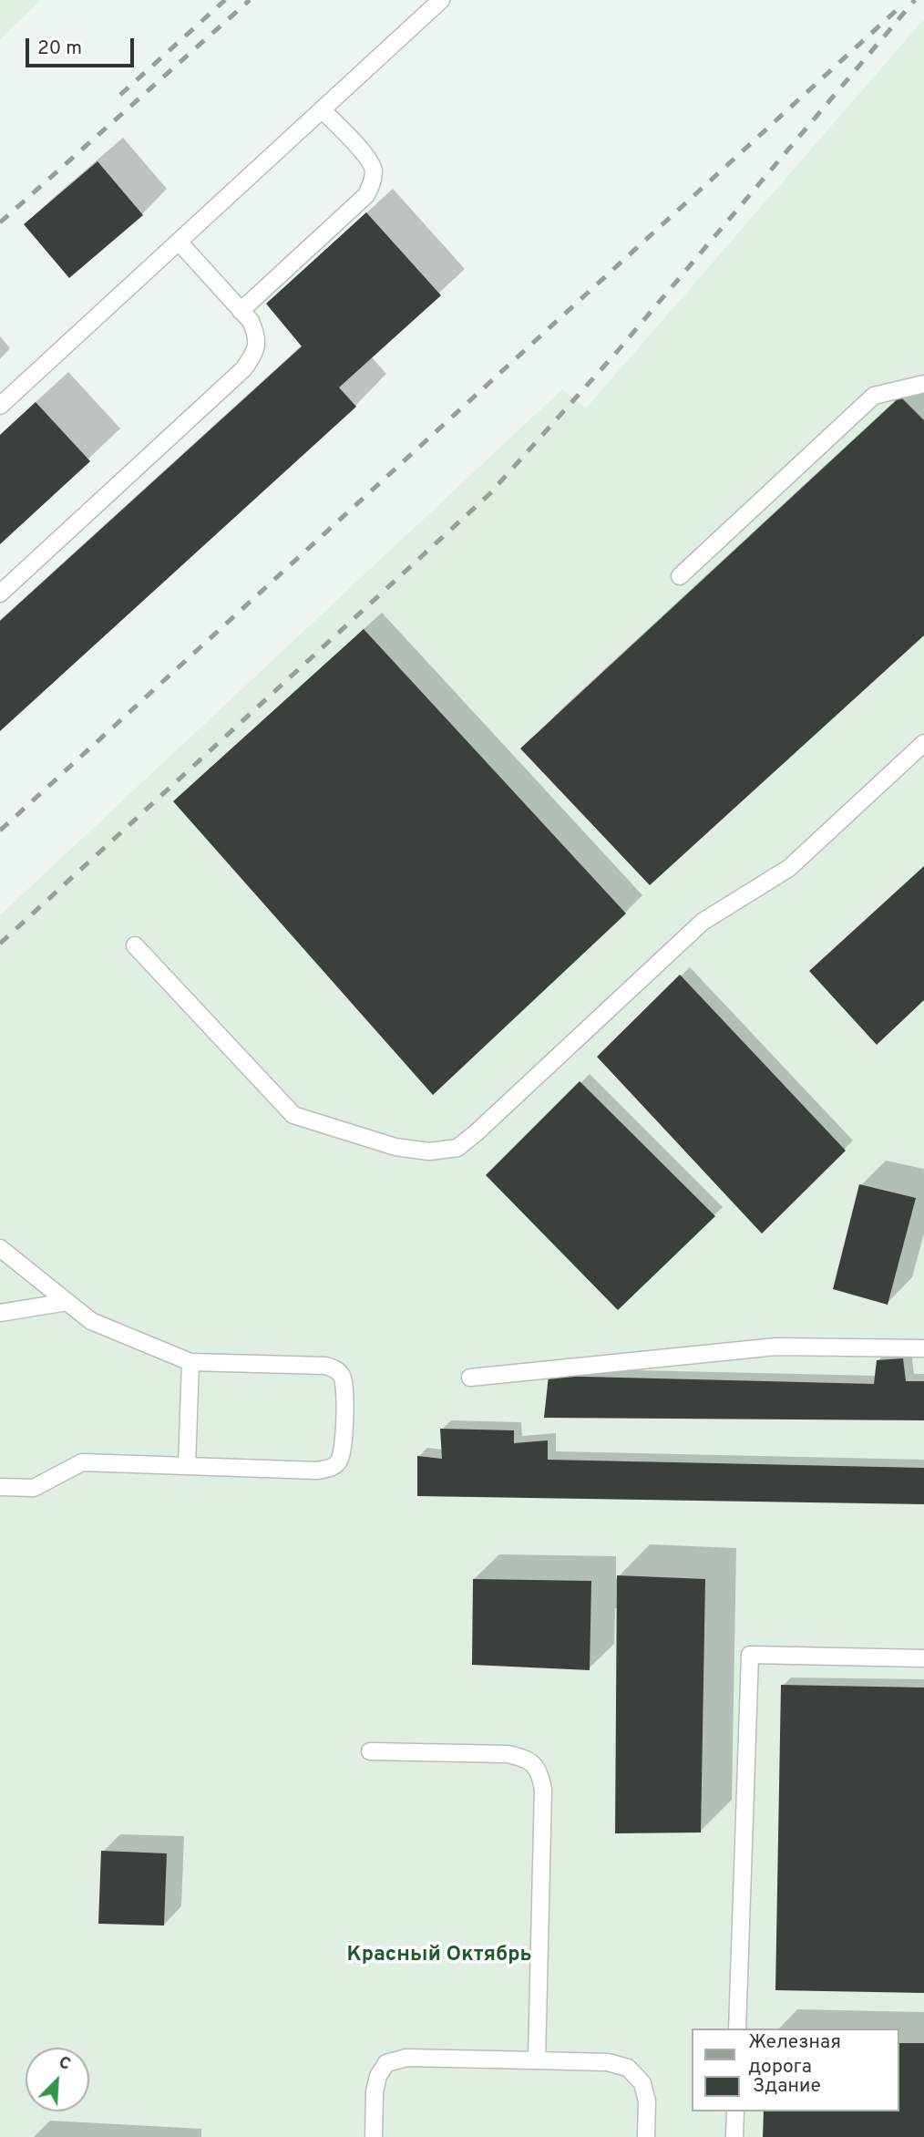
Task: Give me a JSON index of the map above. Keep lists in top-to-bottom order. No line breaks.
{"districts":["Красный Октябрь"],"legend":["Железная дорога","Здание"],"scale_bar":"20 m","north":"top right"}
